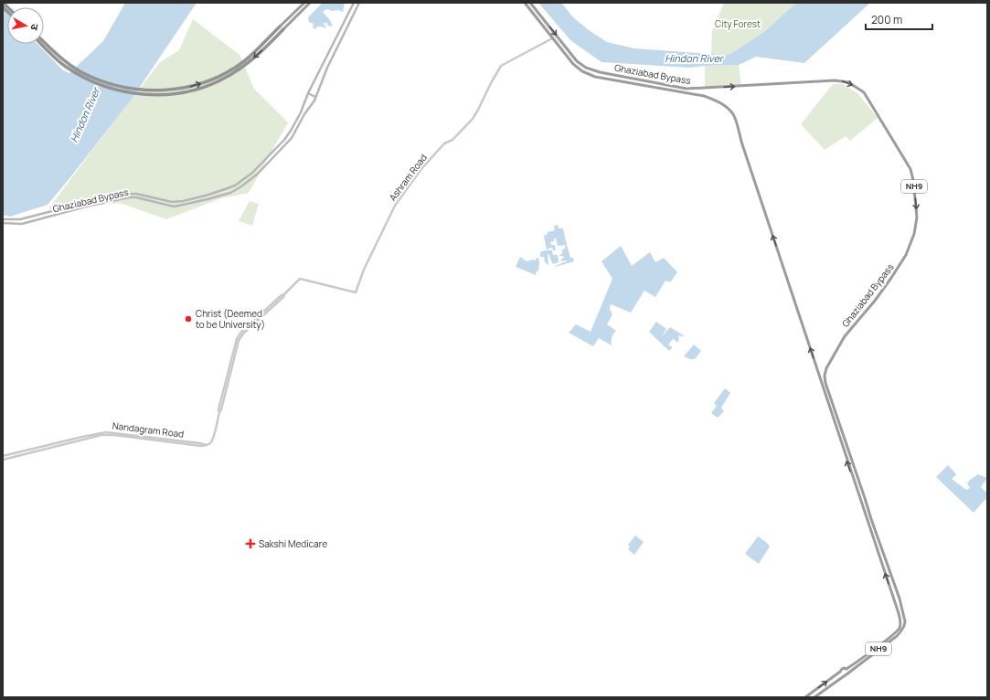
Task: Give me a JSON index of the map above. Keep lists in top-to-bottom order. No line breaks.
{"streets":{"highway":["Ghaziabad Bypass","NH9"],"street":["Ashram Road","Nandagram Road"]},"crossings":[["Ghaziabad Bypass","Ashram Road"],["Ashram Road","Nandagram Road"]],"water":["Hindon River"],"parks":["City Forest"],"places":{"other":["Christ (Deemed to be University)"],"health":["Sakshi Medicare"]},"scale_bar":"200 m","north":"right"}
